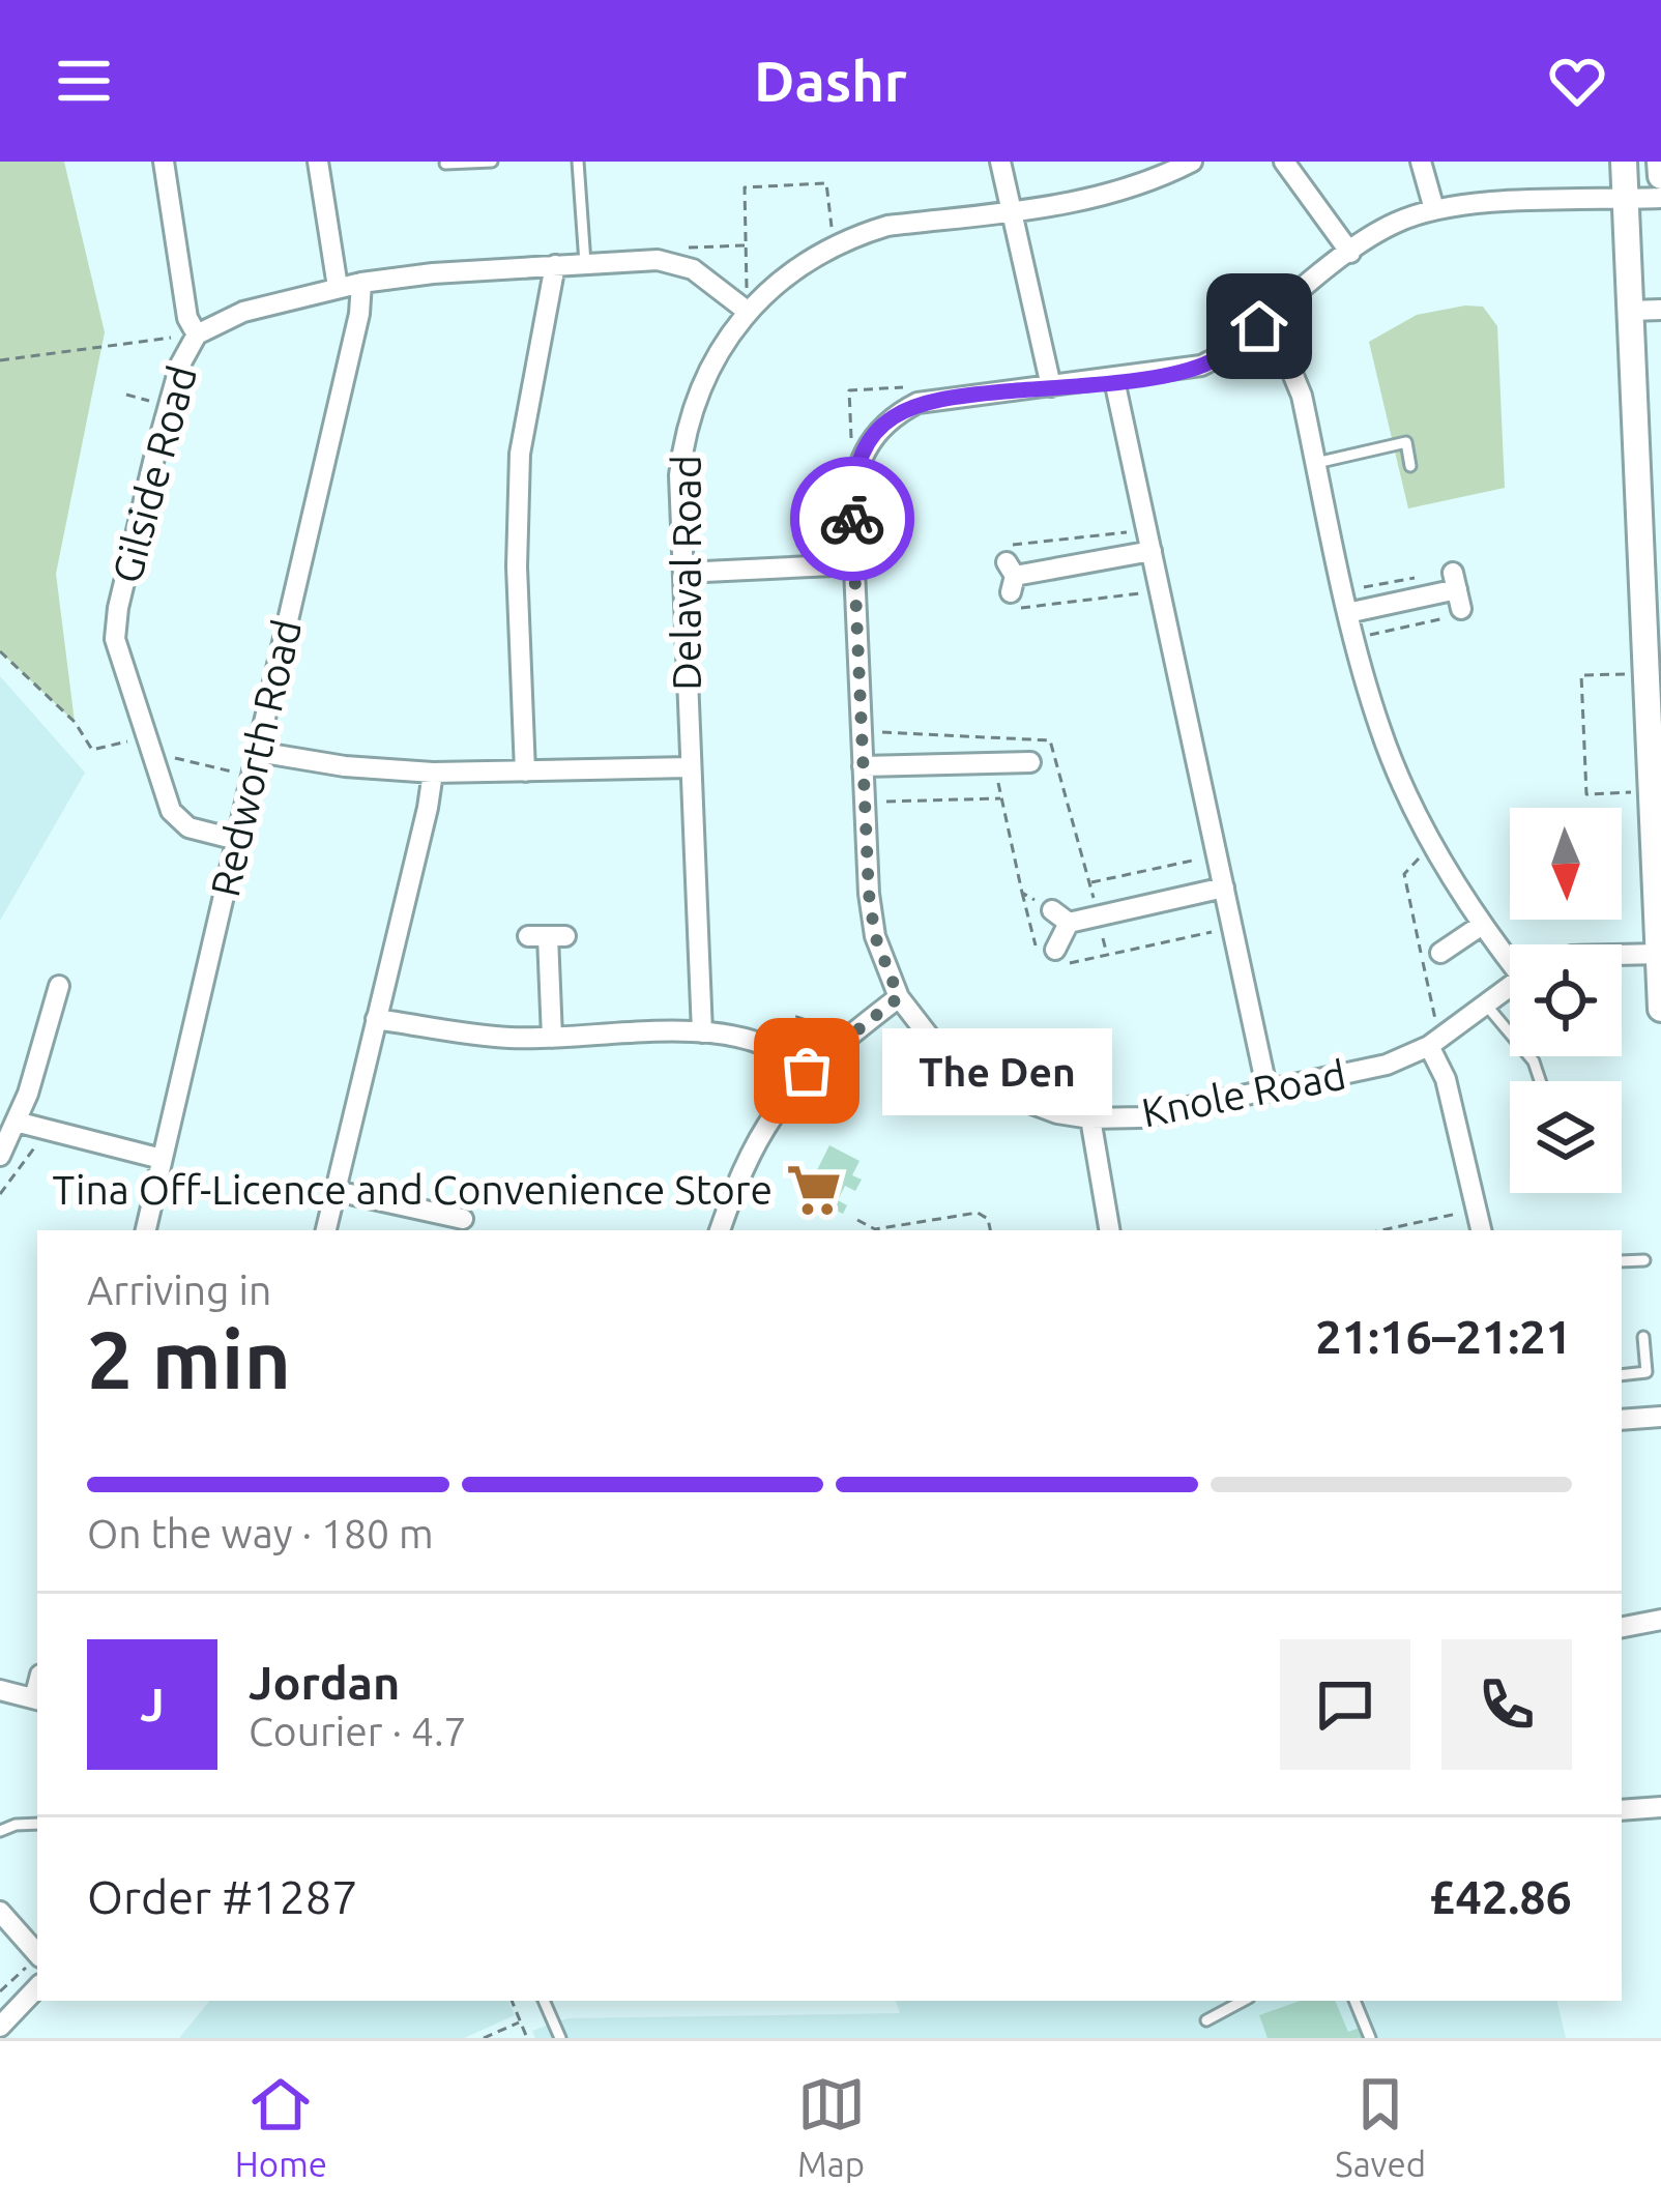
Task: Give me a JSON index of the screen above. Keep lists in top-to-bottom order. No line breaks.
{"streets":{"street":["Gilside Road","Delaval Road","Redworth Road","Knole Road"]},"crossings":[["Gilside Road","Delaval Road"],["Gilside Road","Redworth Road"]],"places":{"other":["The Den"],"supermarket":["Tina Off-Licence and Convenience Store"]},"north":"bottom","page":{"header":"Dashr","bubble":"The Den","heading":["2 min","Arriving in","21:16–21:21"],"panel":["Jordan","Courier · 4.7","Order #1287","£42.86"],"bar":"On the way · 180 m","round":"J","tabs":["Home","Map","Saved"]}}
